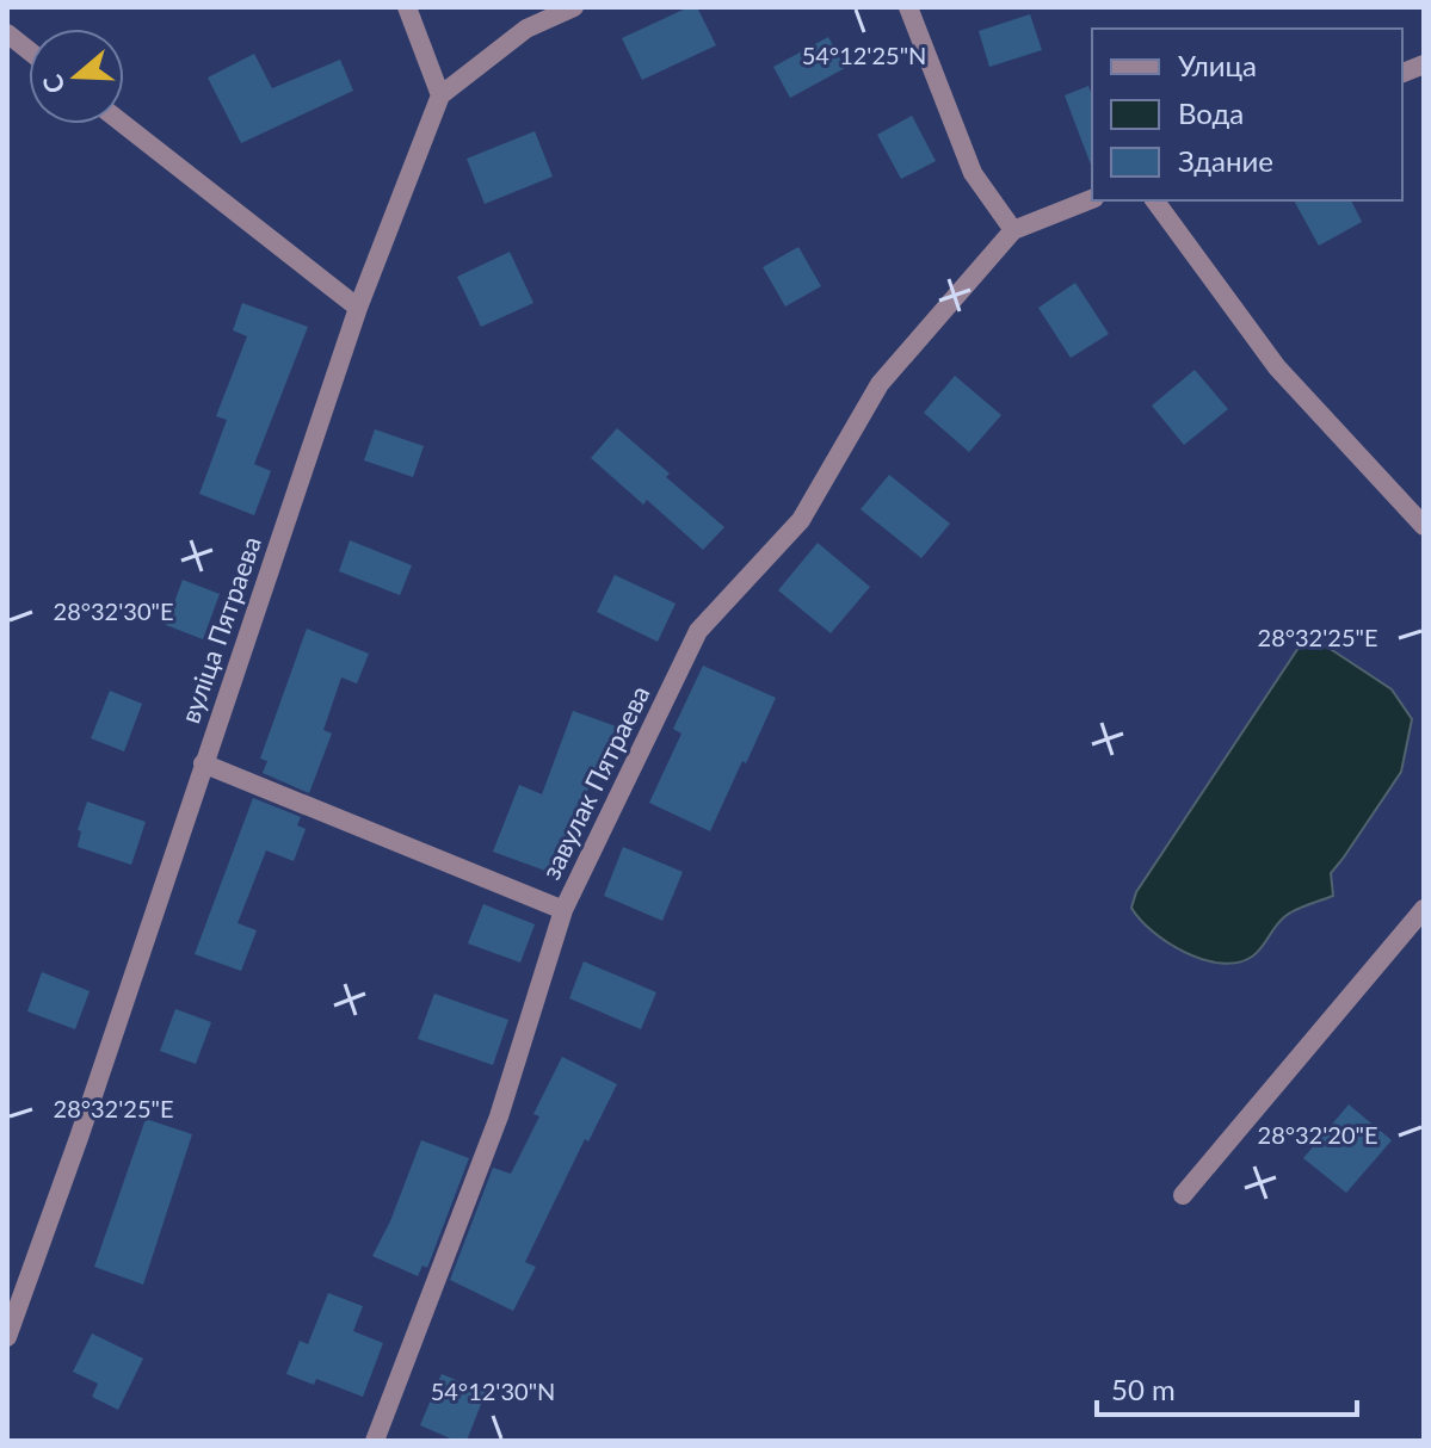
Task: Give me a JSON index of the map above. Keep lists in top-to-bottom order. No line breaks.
{"streets":{"street":["вуліца Пятраева","завулак Пятраева"]},"legend":["Улица","Вода","Здание"],"scale_bar":"50 m","north":"left","coordinates":["54°12'25\"N","28°32'30\"E","28°32'25\"E","28°32'20\"E","54°12'30\"N"]}
